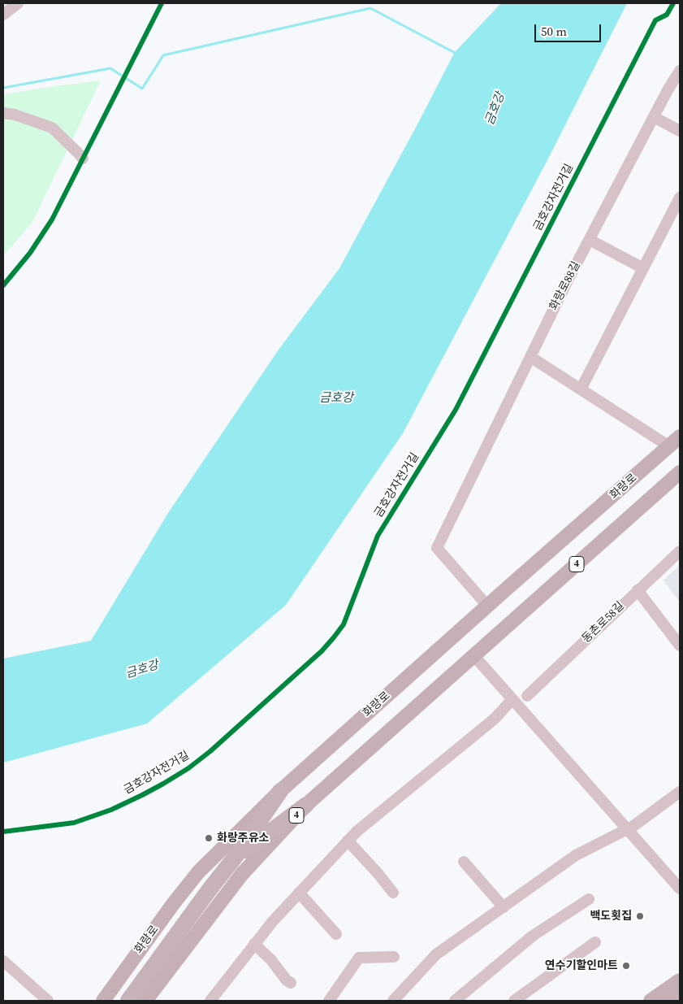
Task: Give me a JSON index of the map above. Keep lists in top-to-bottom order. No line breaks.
{"streets":{"main road":["화랑로","4"],"street":["화랑로88길","동촌로58길"],"cycle path":["금호강자전거길"]},"crossings":[["화랑로88길","화랑로"]],"water":["금호강"],"places":["화랑주유소","백도횟집","연수기할인마트"],"scale_bar":"50 m"}
